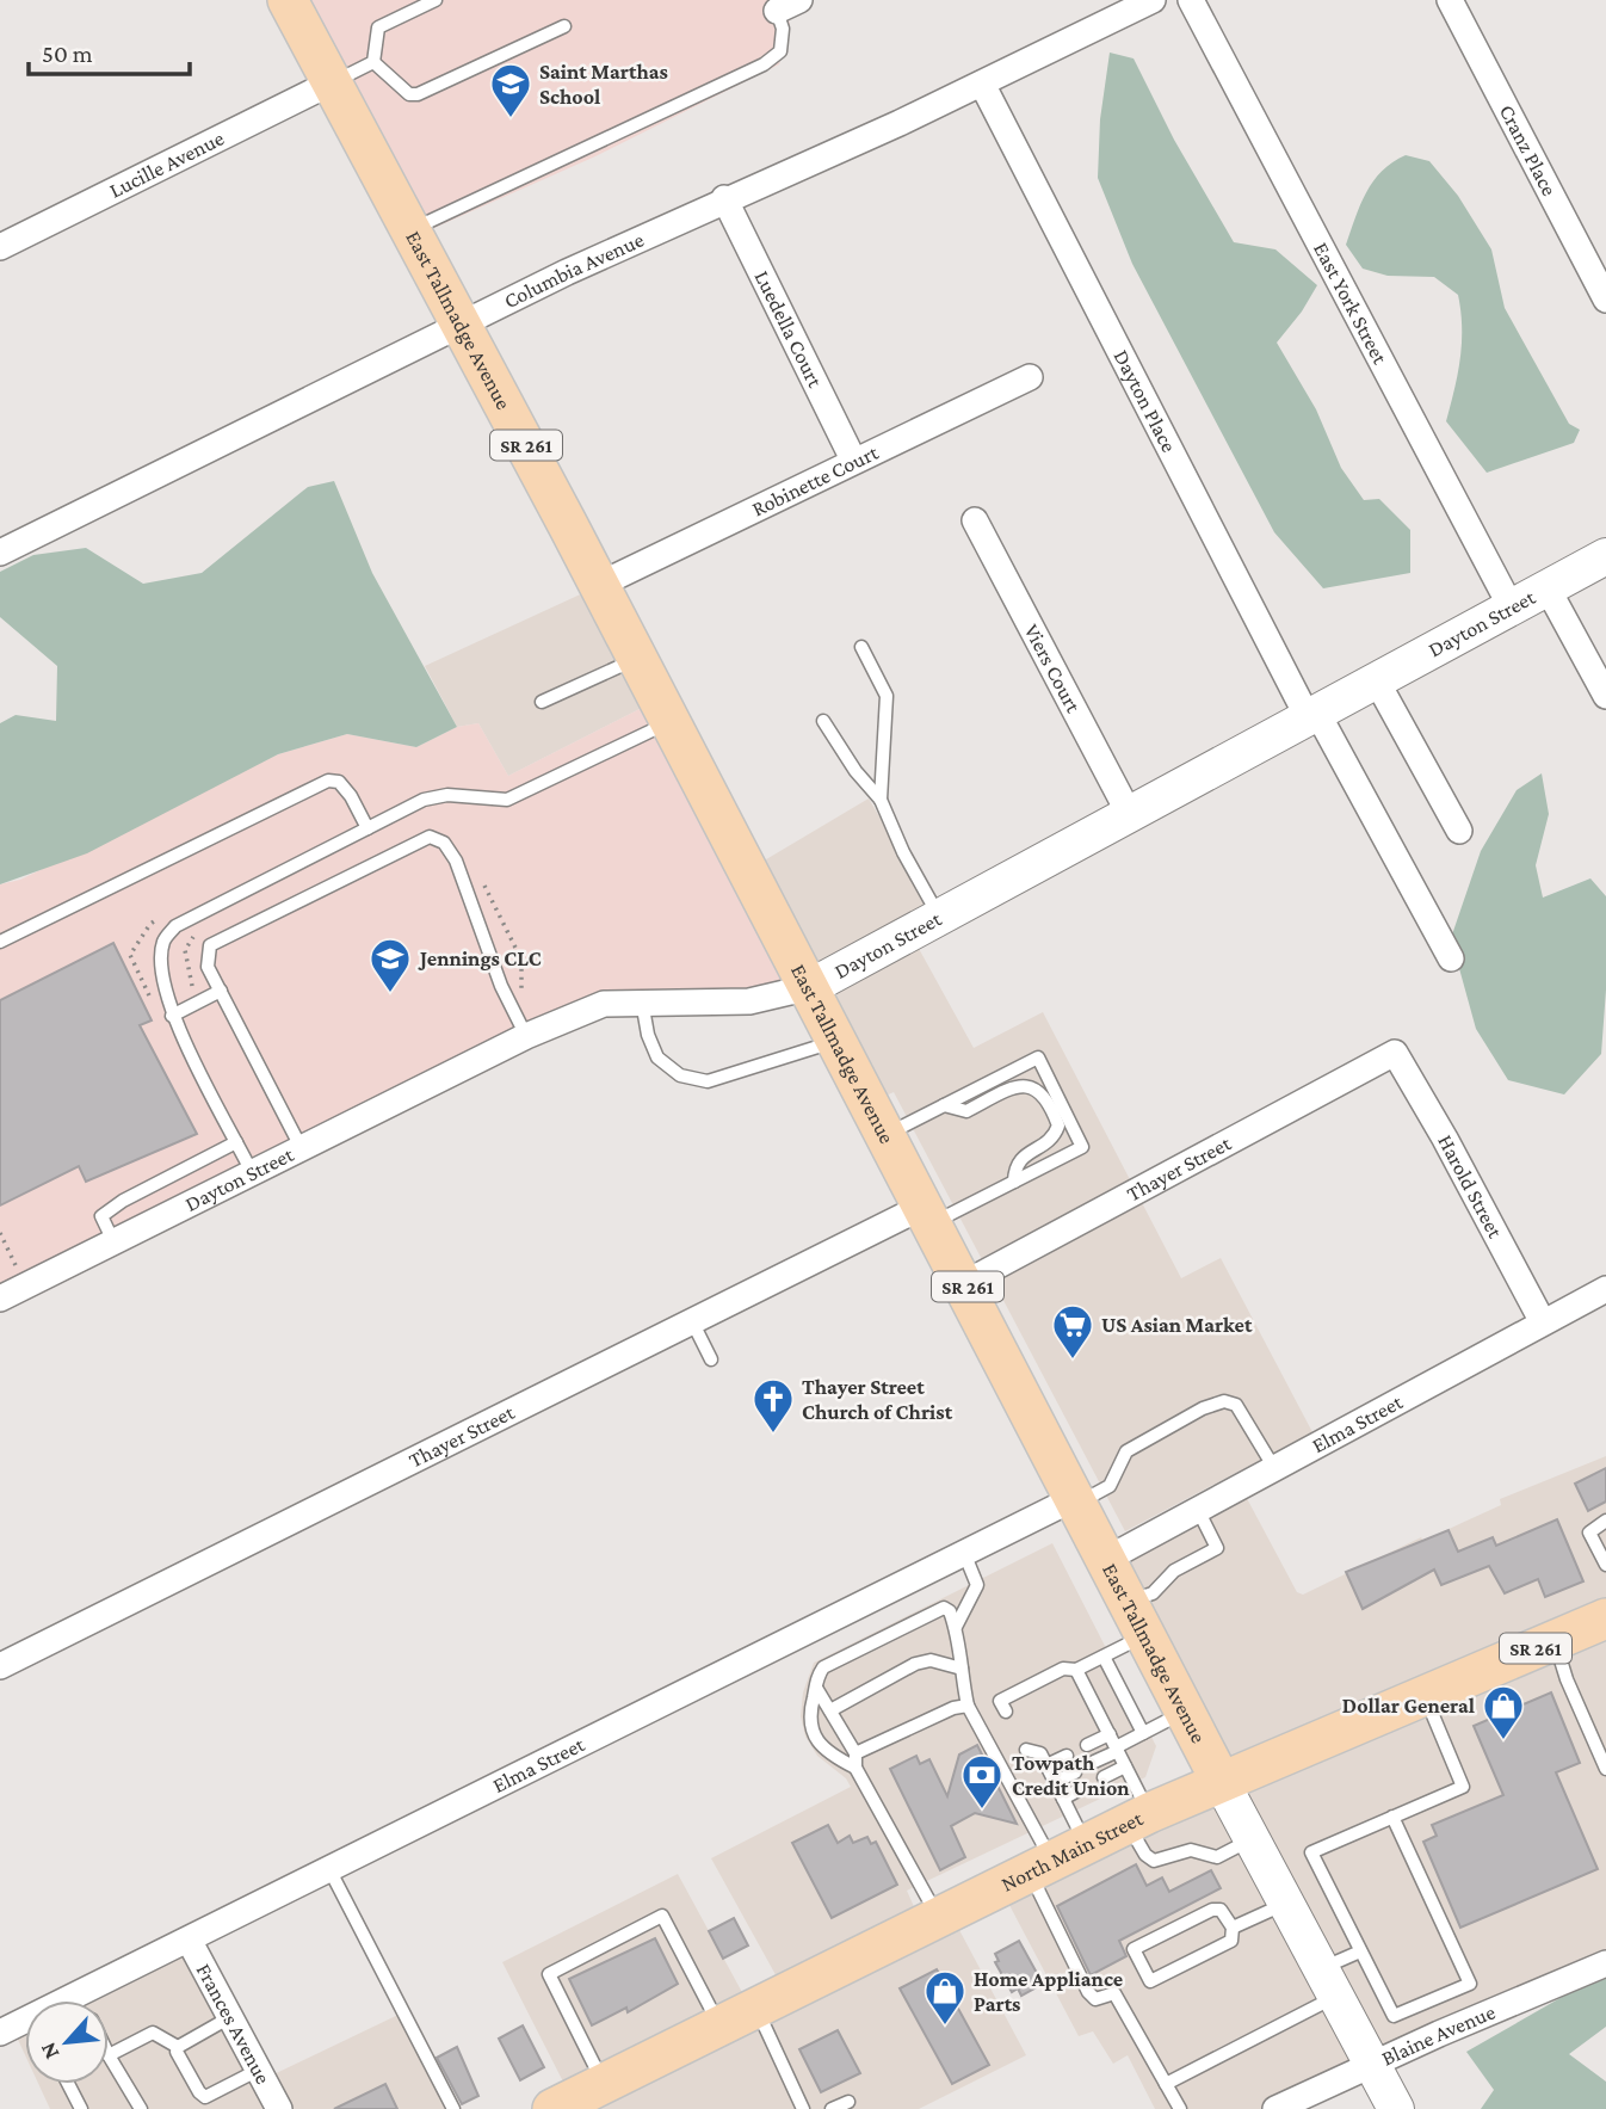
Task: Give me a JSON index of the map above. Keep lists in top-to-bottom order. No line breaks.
{"streets":{"main road":["East Tallmadge Avenue","SR 261","North Main Street"],"street":["Cranz Place","Lucille Avenue","Columbia Avenue","East York Street","Luedella Court","Dayton Place","Robinette Court","Dayton Street","Viers Court","Thayer Street","Harold Street","Elma Street","Frances Avenue","Blaine Avenue"]},"crossings":[["Lucille Avenue","East Tallmadge Avenue"],["Columbia Avenue","East Tallmadge Avenue"],["Columbia Avenue","Luedella Court"],["Columbia Avenue","Dayton Place"],["East York Street","Dayton Street"],["East Tallmadge Avenue","Robinette Court"],["East Tallmadge Avenue","Dayton Street"],["East Tallmadge Avenue","Thayer Street"],["East Tallmadge Avenue","Elma Street"],["East Tallmadge Avenue","North Main Street"],["East Tallmadge Avenue","Blaine Avenue"],["Luedella Court","Robinette Court"],["Dayton Place","Dayton Street"],["Dayton Street","Viers Court"],["Thayer Street","Harold Street"],["Harold Street","Elma Street"],["Elma Street","Frances Avenue"]],"places":{"school or university":["Saint Marthas School","Jennings CLC"],"supermarket":["US Asian Market"],"church":["Thayer Street Church of Christ"],"shop":["Dollar General","Home Appliance Parts"],"bank":["Towpath Credit Union"]},"scale_bar":"50 m","north":"bottom left"}
